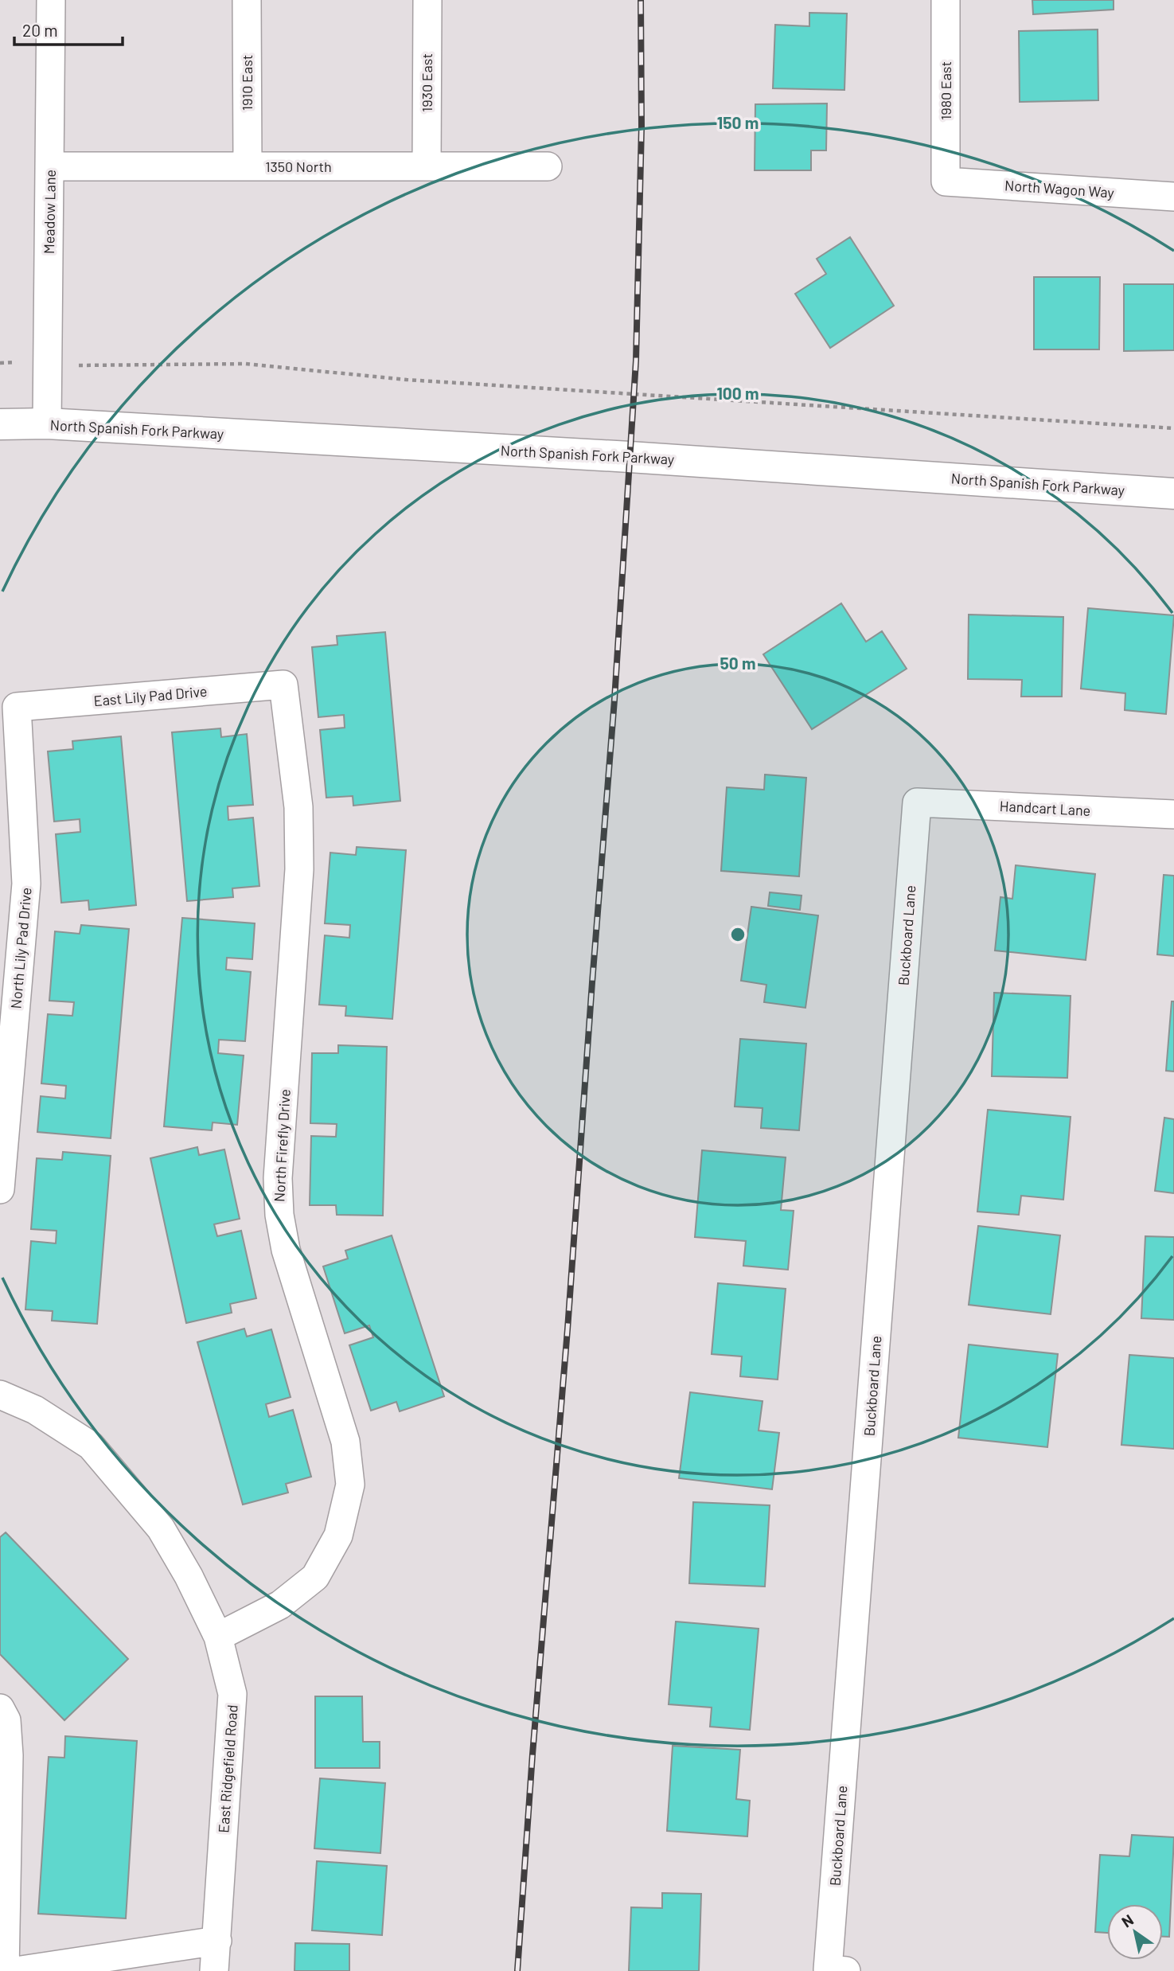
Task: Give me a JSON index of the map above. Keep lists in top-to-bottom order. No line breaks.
{"streets":{"street":["1910 East","1930 East","1980 East","1350 North","North Wagon Way","Meadow Lane","North Spanish Fork Parkway","East Lily Pad Drive","Handcart Lane","Buckboard Lane","North Lily Pad Drive","North Firefly Drive","East Ridgefield Road"]},"crossings":[["1910 East","1350 North"],["1930 East","1350 North"],["1980 East","North Wagon Way"],["1350 North","Meadow Lane"],["Meadow Lane","North Spanish Fork Parkway"],["East Lily Pad Drive","North Lily Pad Drive"],["East Lily Pad Drive","North Firefly Drive"],["Handcart Lane","Buckboard Lane"],["North Firefly Drive","East Ridgefield Road"]],"scale_bar":"20 m","north":"top left","rings":["150 m","100 m","50 m"]}
